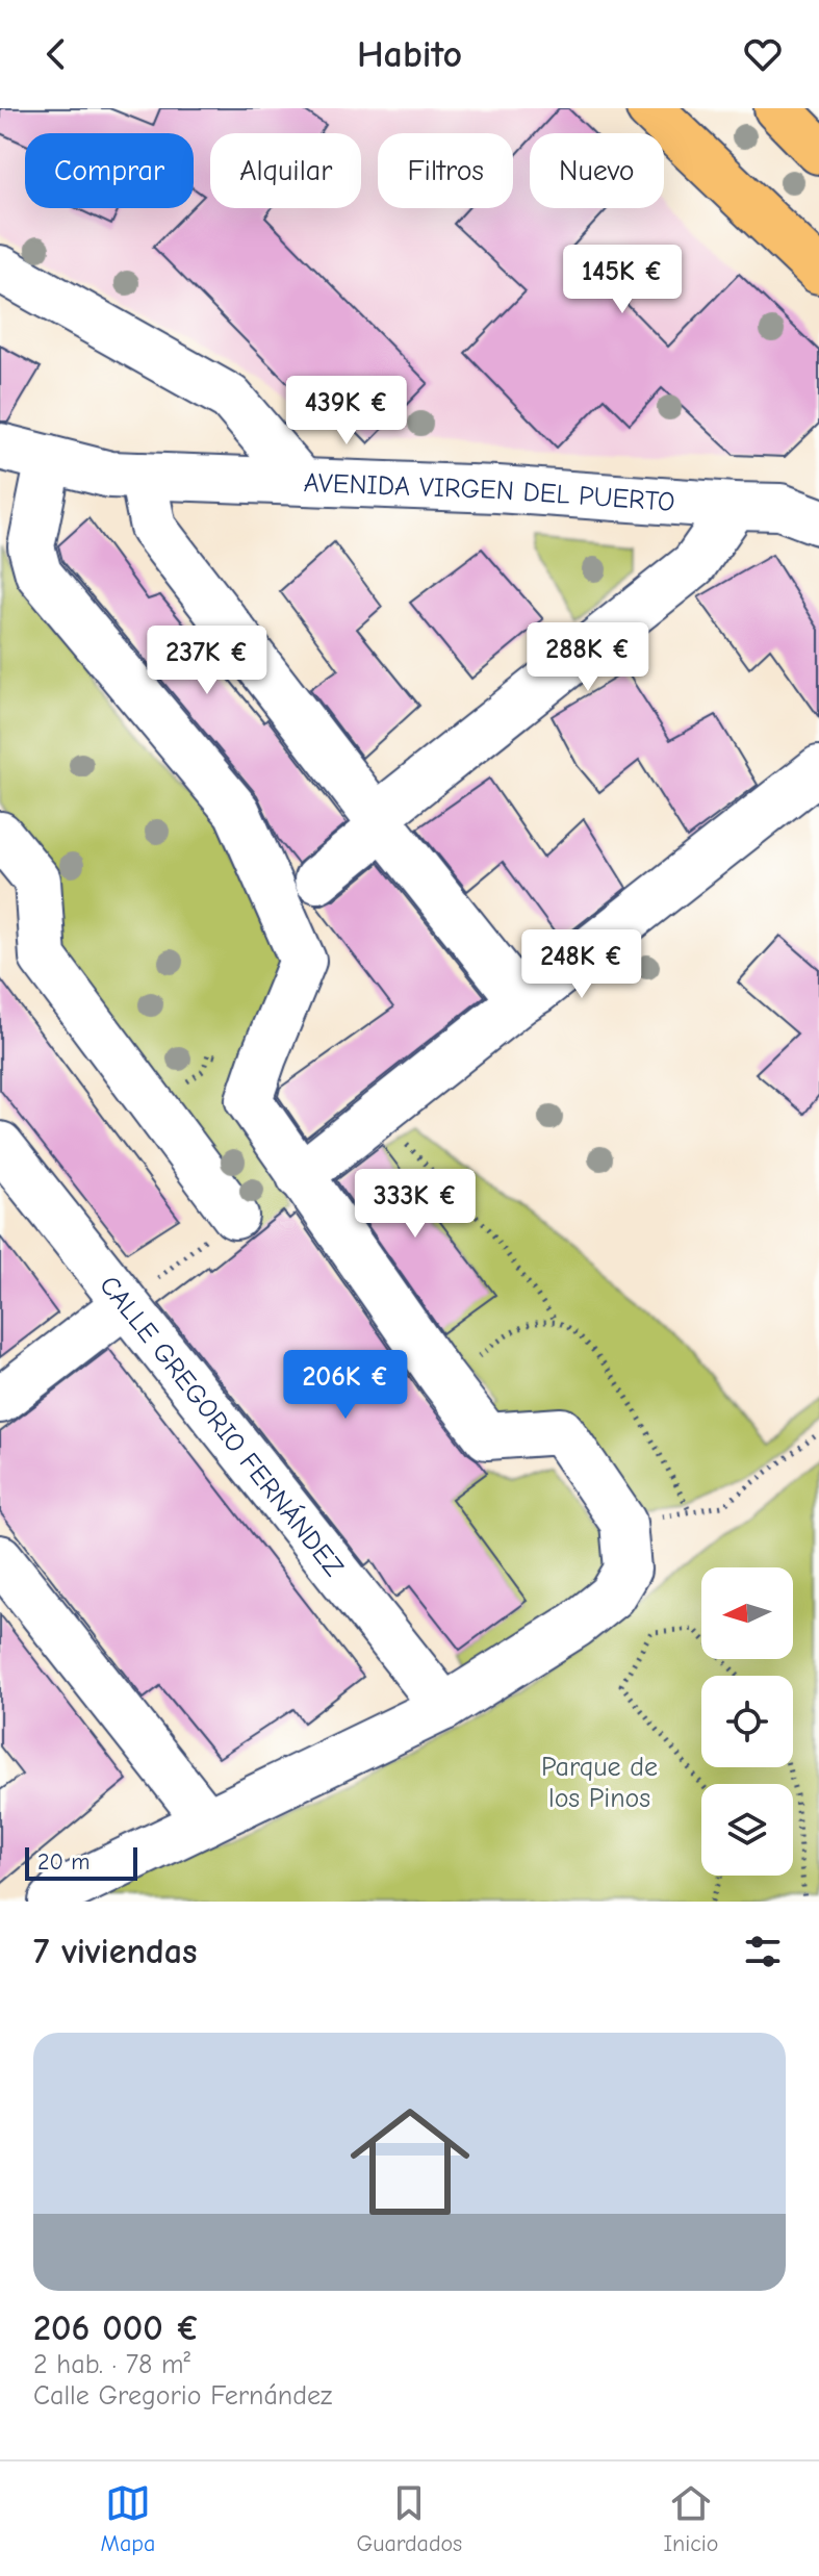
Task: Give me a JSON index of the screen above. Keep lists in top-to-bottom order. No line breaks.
{"streets":{"street":["AVENIDA VIRGEN DEL PUERTO","CALLE GREGORIO FERNÁNDEZ"]},"parks":["Parque de los Pinos"],"scale_bar":"20 m","north":"left","page":{"header":"Habito","chip":["Comprar","Alquilar","Filtros","Nuevo"],"price":["145K €","439K €","288K €","237K €","248K €","333K €","206K €"],"scale":"20 m","heading":"7 viviendas","list":[{"name":"206 000 €","note":"2 hab. · 78 m² · Calle Gregorio Fernández"}],"tabs":["Mapa","Guardados","Inicio"]}}
